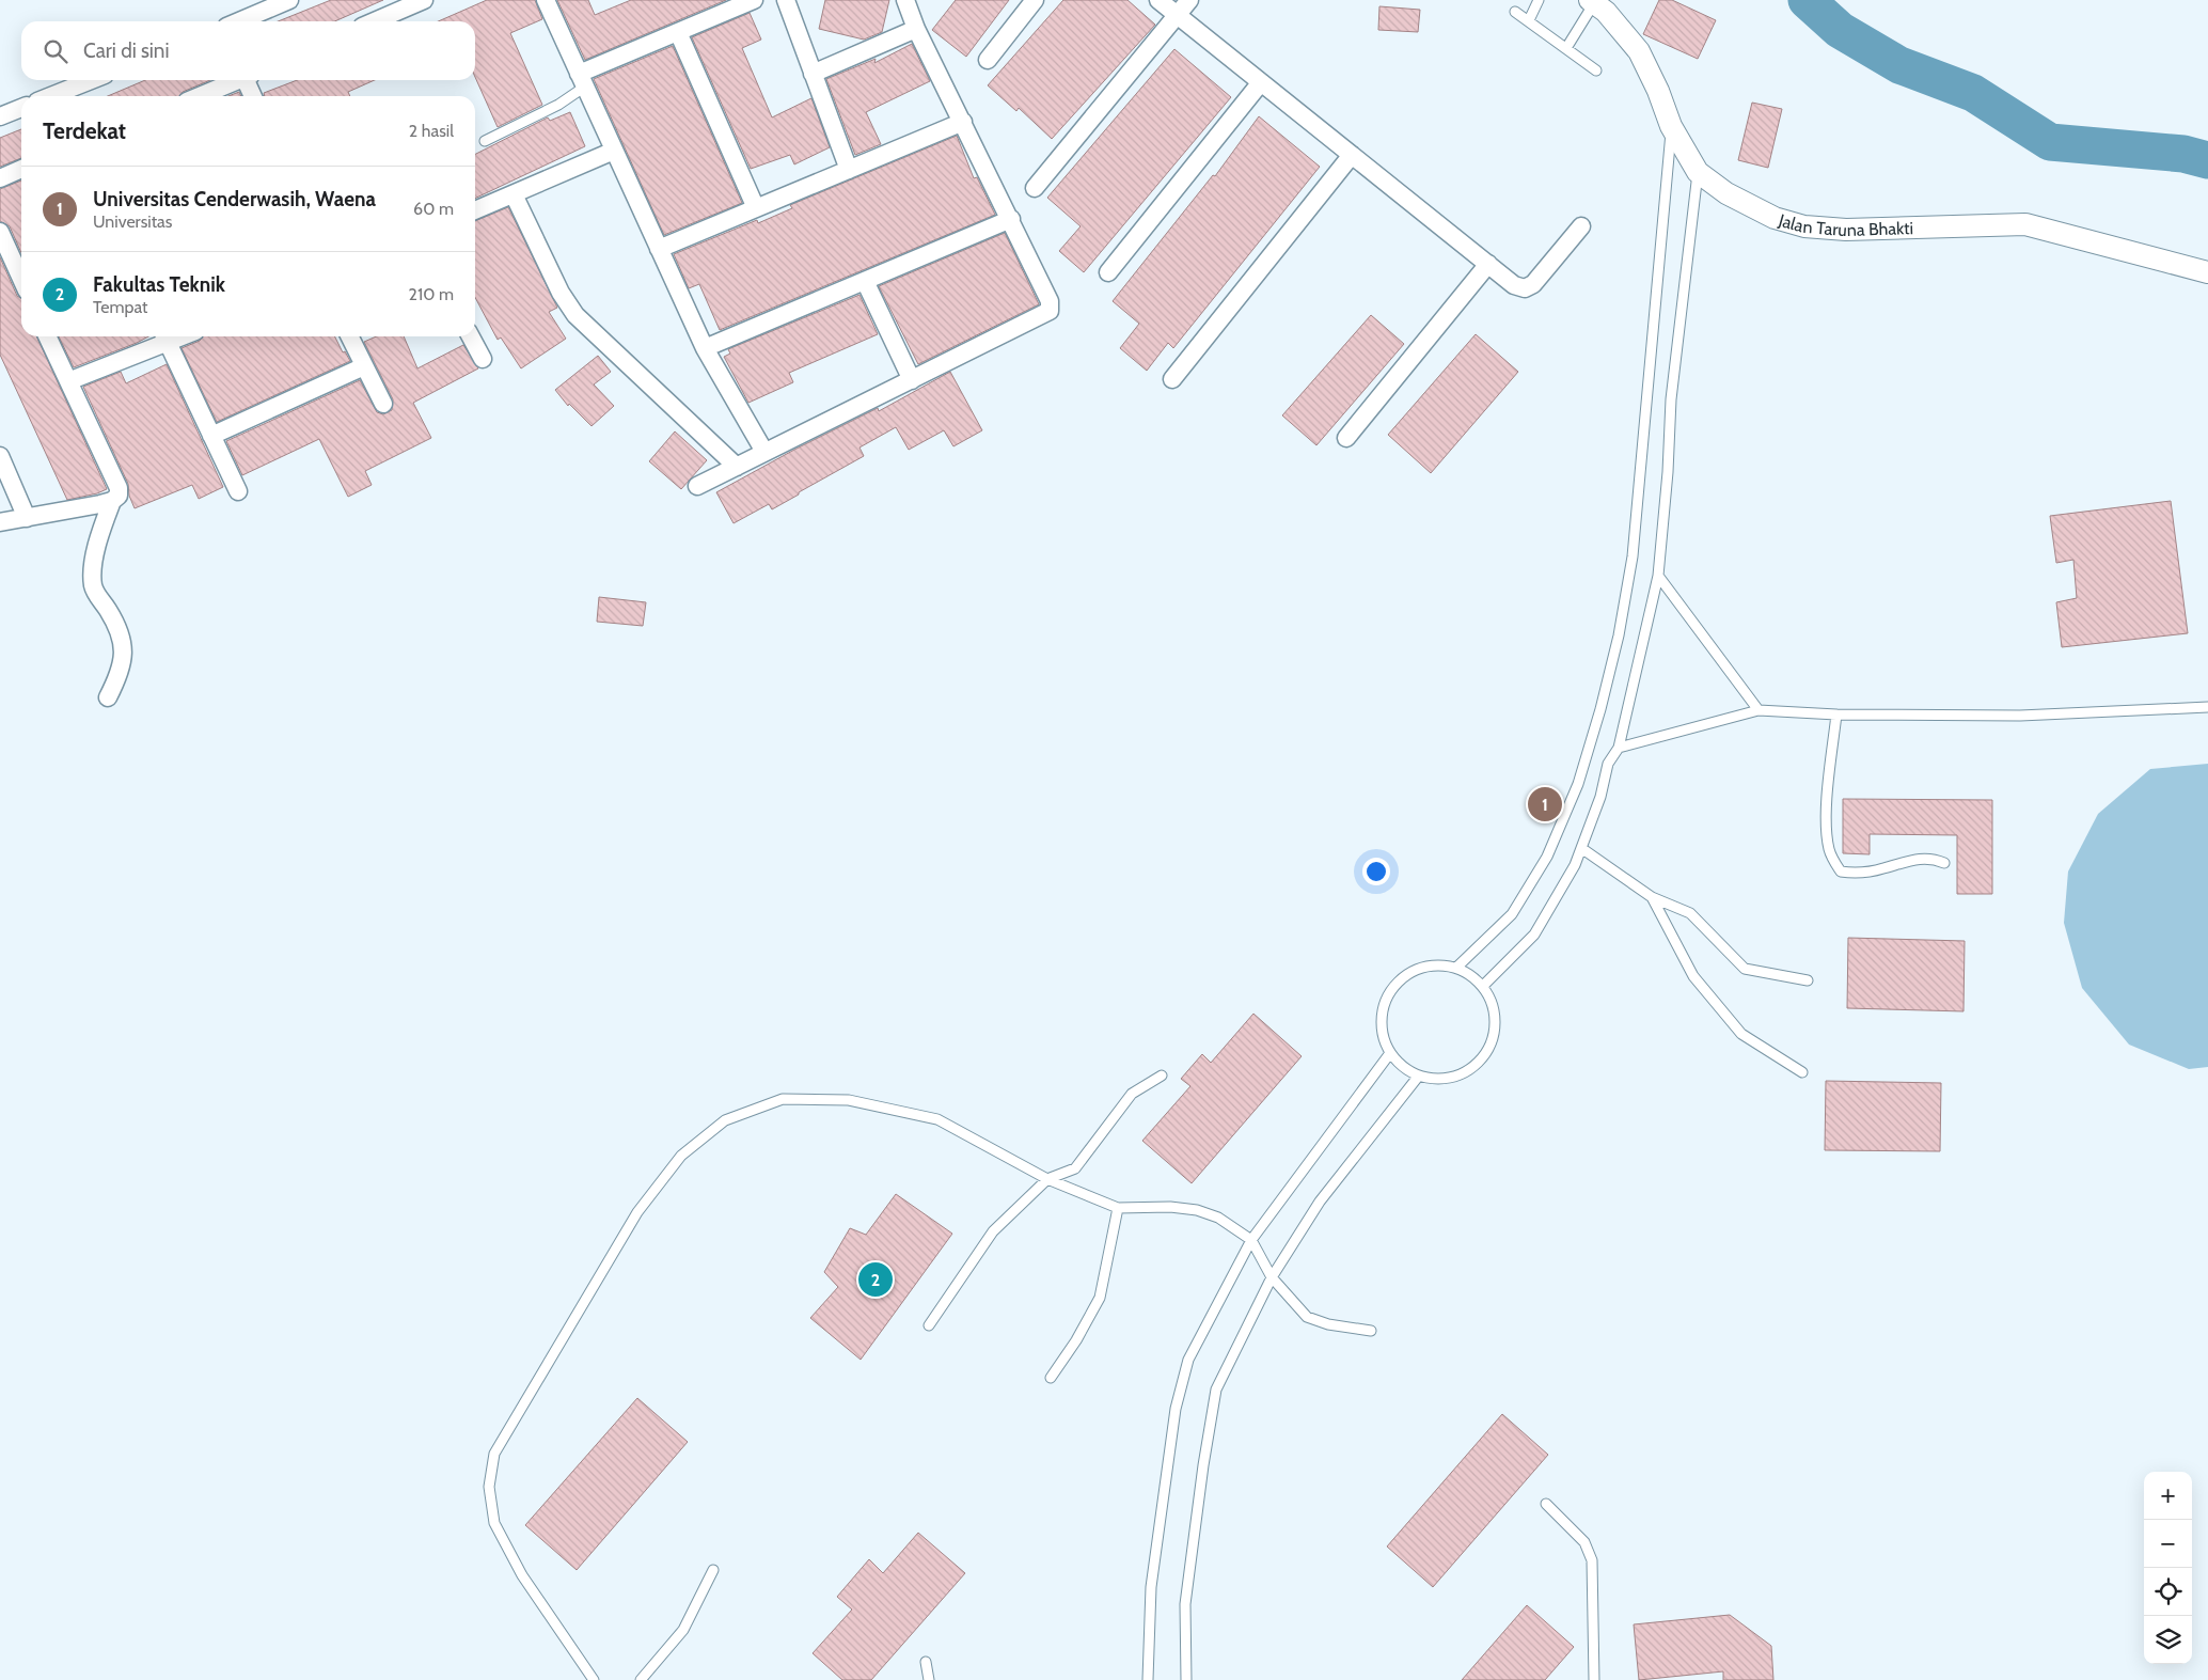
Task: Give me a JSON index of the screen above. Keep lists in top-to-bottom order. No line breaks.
{"streets":{"street":["Jalan Taruna Bhakti"]},"page":{"search":"Cari di sini","heading":["Terdekat","2 hasil"],"list":[{"mark":"1","name":"Universitas Cenderwasih, Waena","note":"Universitas","value":"60 m"},{"mark":"2","name":"Fakultas Teknik","note":"Tempat","value":"210 m"}],"pins":["1","2"],"map_buttons":["+","−"]}}
